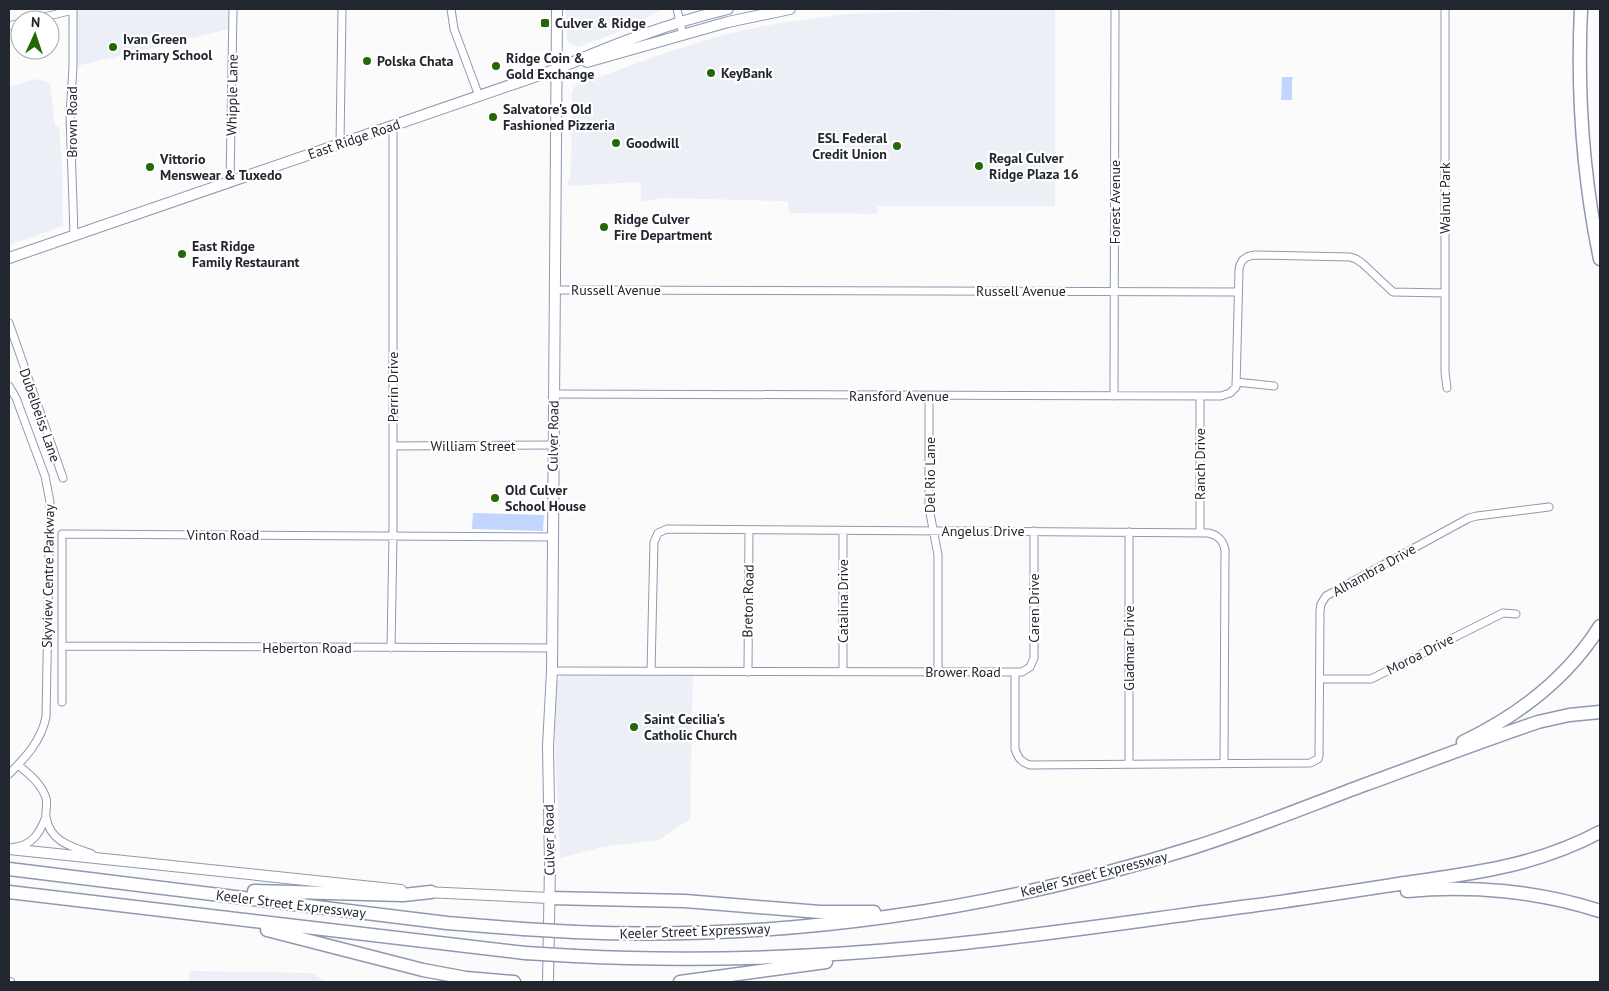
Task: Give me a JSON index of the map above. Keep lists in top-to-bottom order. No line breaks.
{"streets":{"highway":["Keeler Street Expressway"],"main road":["East Ridge Road","Culver Road"],"street":["Whipple Lane","Brown Road","Walnut Park","Forest Avenue","Russell Avenue","Perrin Drive","Ransford Avenue","Dubelbeiss Lane","William Street","Ranch Drive","Del Rio Lane","Angelus Drive","Vinton Road","Alhambra Drive","Skyview Centre Parkway","Breton Road","Catalina Drive","Caren Drive","Heberton Road","Gladmar Drive","Moroa Drive","Brower Road"]},"crossings":[["Whipple Lane","East Ridge Road"],["Brown Road","East Ridge Road"],["East Ridge Road","Perrin Drive"],["East Ridge Road","Culver Road"],["Forest Avenue","Russell Avenue"],["Forest Avenue","Ransford Avenue"],["Russell Avenue","Culver Road"],["Perrin Drive","William Street"],["Perrin Drive","Vinton Road"],["Perrin Drive","Heberton Road"],["Ransford Avenue","Culver Road"],["Ransford Avenue","Ranch Drive"],["Ransford Avenue","Del Rio Lane"],["Culver Road","William Street"],["Culver Road","Vinton Road"],["Culver Road","Heberton Road"],["Culver Road","Brower Road"],["Ranch Drive","Angelus Drive"],["Del Rio Lane","Angelus Drive"],["Del Rio Lane","Brower Road"],["Angelus Drive","Breton Road"],["Angelus Drive","Catalina Drive"],["Angelus Drive","Caren Drive"],["Angelus Drive","Gladmar Drive"],["Angelus Drive","Brower Road"],["Vinton Road","Heberton Road"],["Alhambra Drive","Moroa Drive"],["Alhambra Drive","Brower Road"],["Breton Road","Brower Road"],["Catalina Drive","Brower Road"],["Caren Drive","Brower Road"],["Gladmar Drive","Brower Road"]],"places":{"transit":["Culver & Ridge"],"other":["Ivan Green Primary School","Polska Chata","Ridge Coin & Gold Exchange","KeyBank","Salvatore's Old Fashioned Pizzeria","Goodwill","ESL Federal Credit Union","Regal Culver Ridge Plaza 16","Vittorio Menswear & Tuxedo","Ridge Culver Fire Department","East Ridge Family Restaurant","Old Culver School House","Saint Cecilia's Catholic Church"]},"north":"top"}
